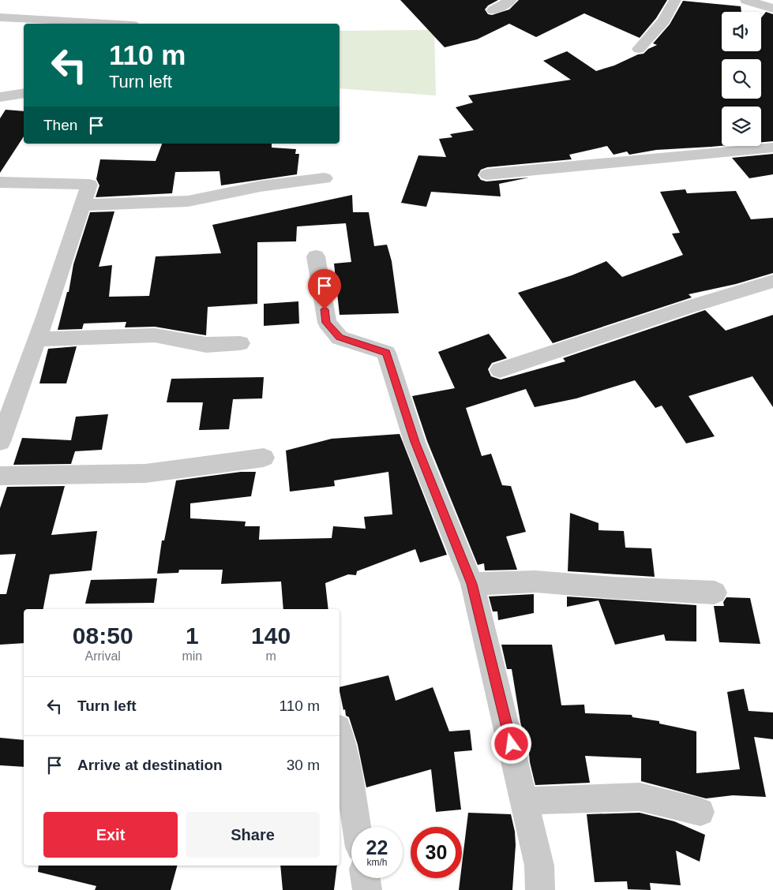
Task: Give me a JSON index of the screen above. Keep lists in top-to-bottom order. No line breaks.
{"page":{"turn":["110 m","Turn left"],"then":"Then","eta":["08:50","Arrival","1","min","140","m"],"list":[{"name":"Turn left","value":"110 m"},{"name":"Arrive at destination","value":"30 m"}],"buttons":["Exit","Share"],"speed":"22 km/h","limit":"30"}}
